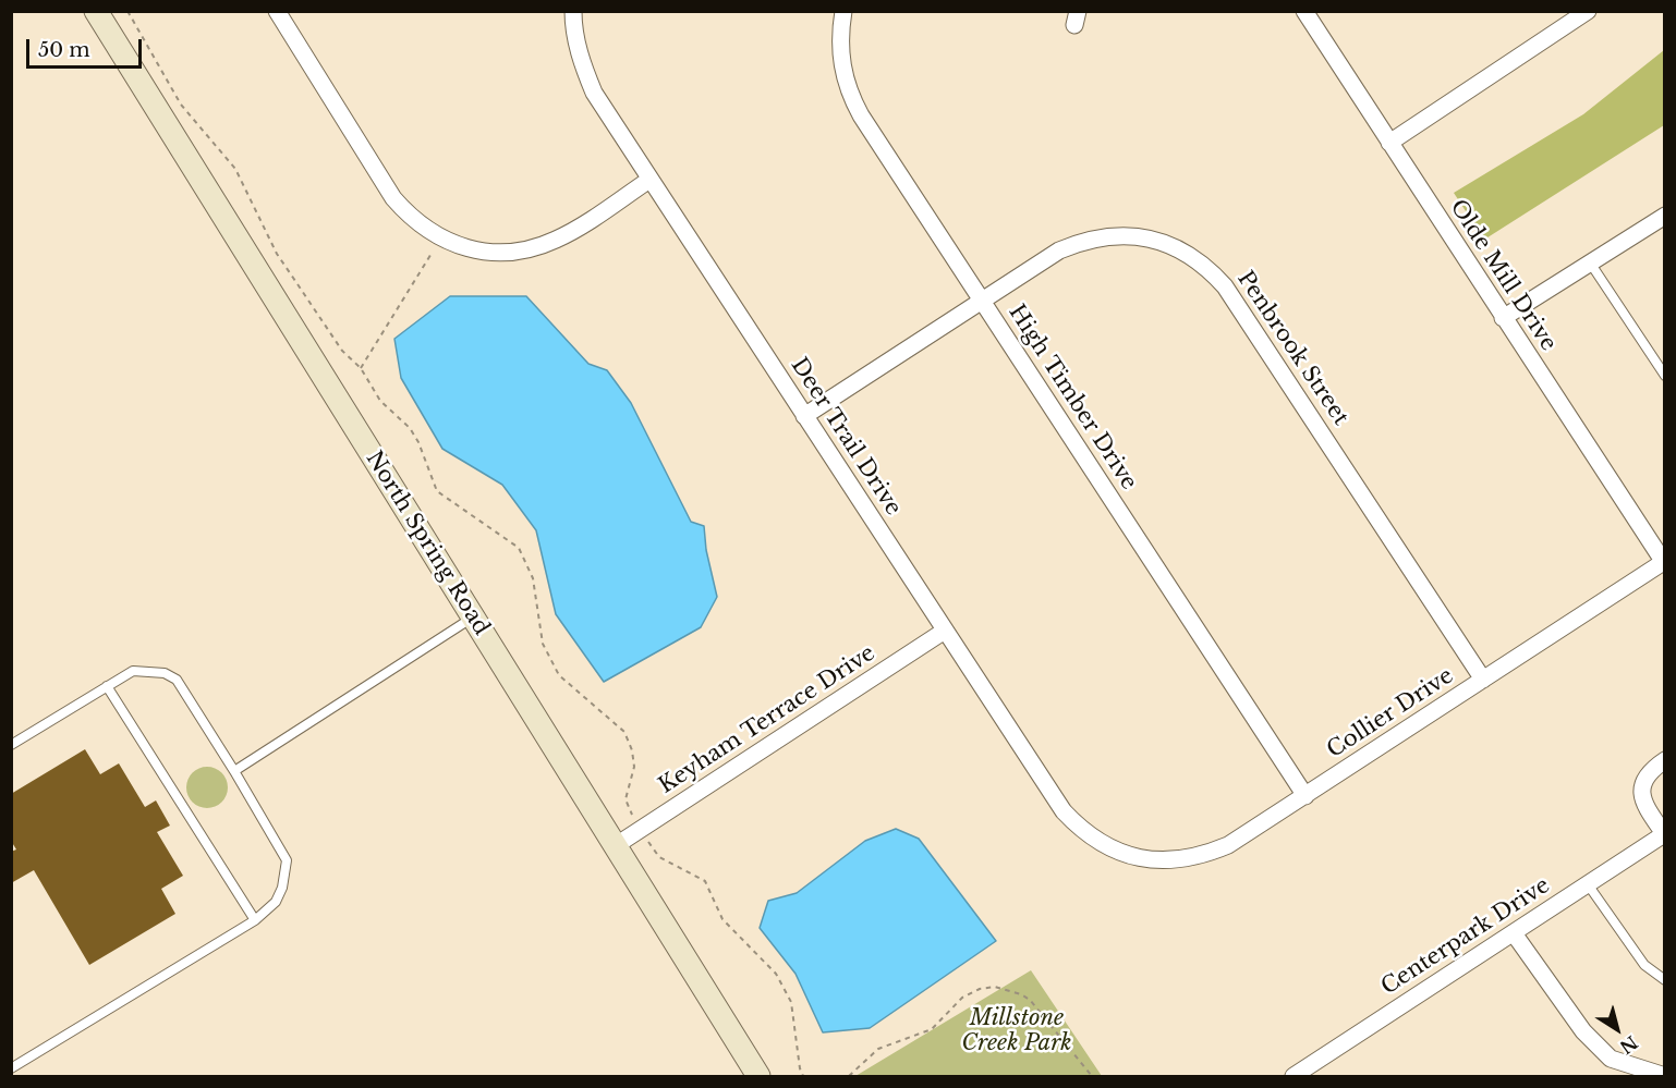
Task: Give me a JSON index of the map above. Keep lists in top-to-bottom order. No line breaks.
{"streets":{"main road":["North Spring Road"],"street":["Olde Mill Drive","Penbrook Street","High Timber Drive","Deer Trail Drive","Collier Drive","Keyham Terrace Drive","Centerpark Drive"]},"crossings":[["Olde Mill Drive","Collier Drive"],["Penbrook Street","High Timber Drive"],["Penbrook Street","Deer Trail Drive"],["Penbrook Street","Collier Drive"],["High Timber Drive","Collier Drive"],["Deer Trail Drive","Collier Drive"],["Deer Trail Drive","Keyham Terrace Drive"],["North Spring Road","Keyham Terrace Drive"]],"parks":["Millstone Creek Park"],"scale_bar":"50 m","north":"bottom right"}
